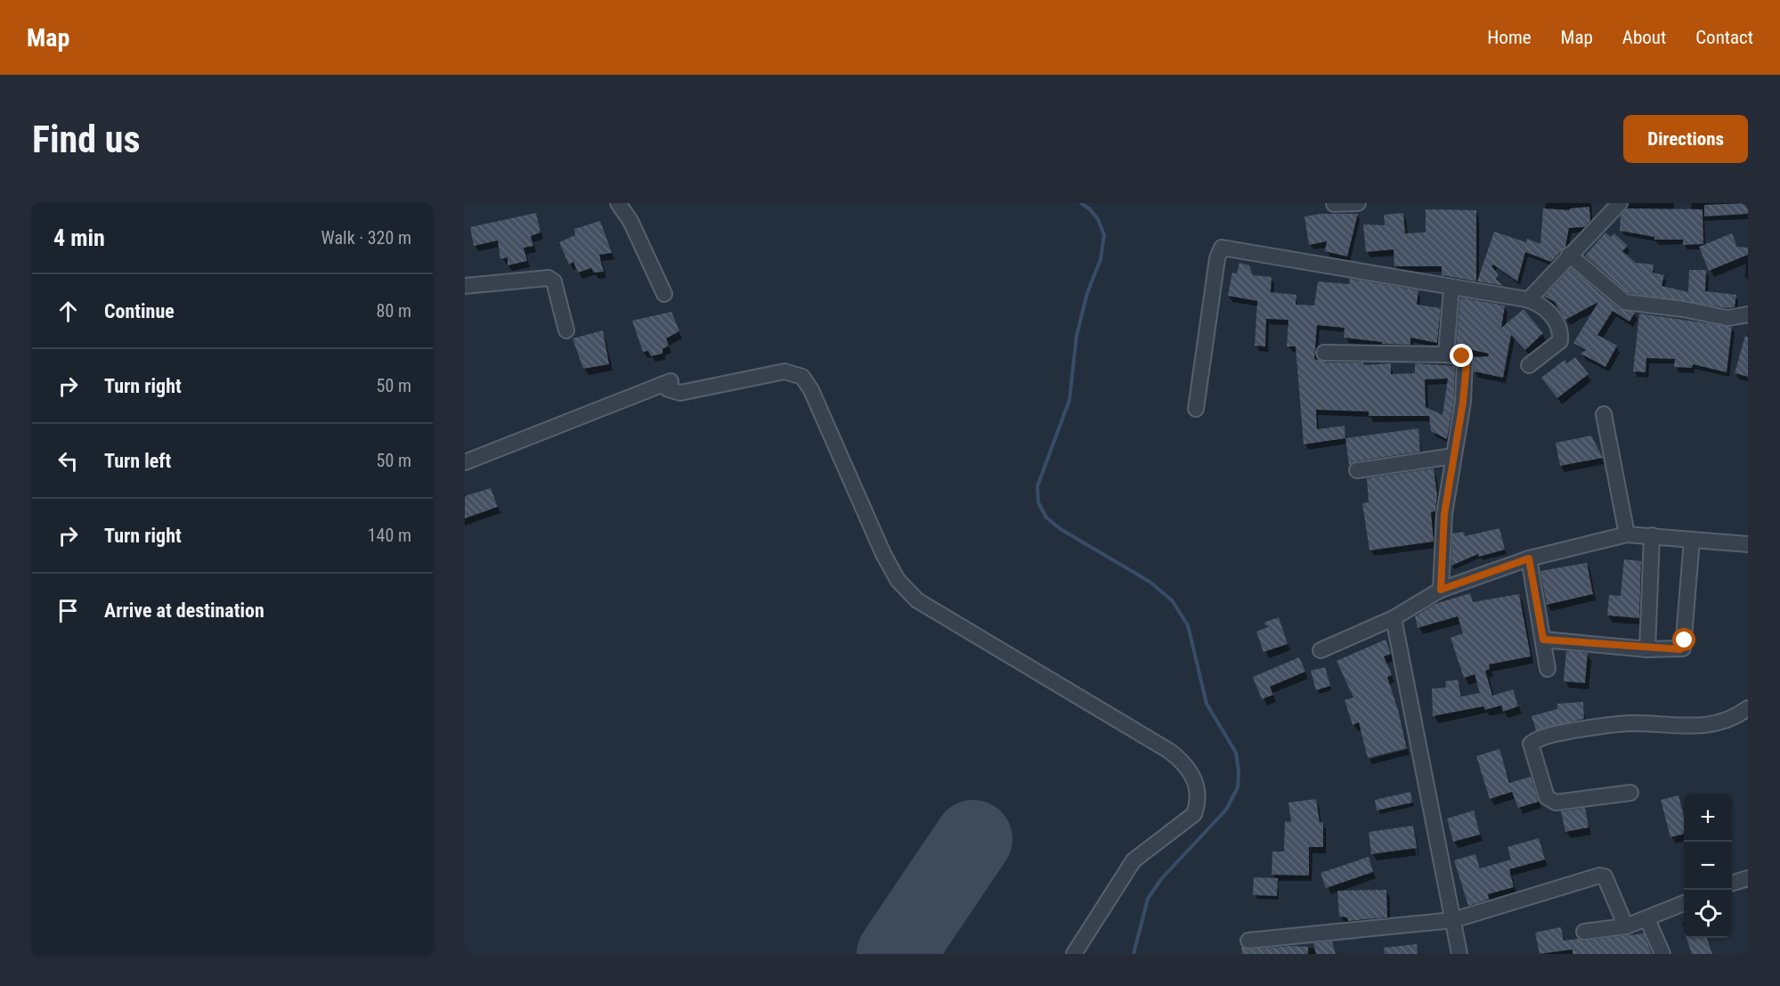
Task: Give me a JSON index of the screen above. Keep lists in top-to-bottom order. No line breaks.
{"page":{"header":"Map","nav":["Home","Map","About","Contact"],"buttons":"Directions","title":"Find us","heading":["4 min","Walk · 320 m"],"list":[["Continue","80 m"],["Turn right","50 m"],["Turn left","50 m"],["Turn right","140 m"],"Arrive at destination"],"map_buttons":["+","−"]}}
